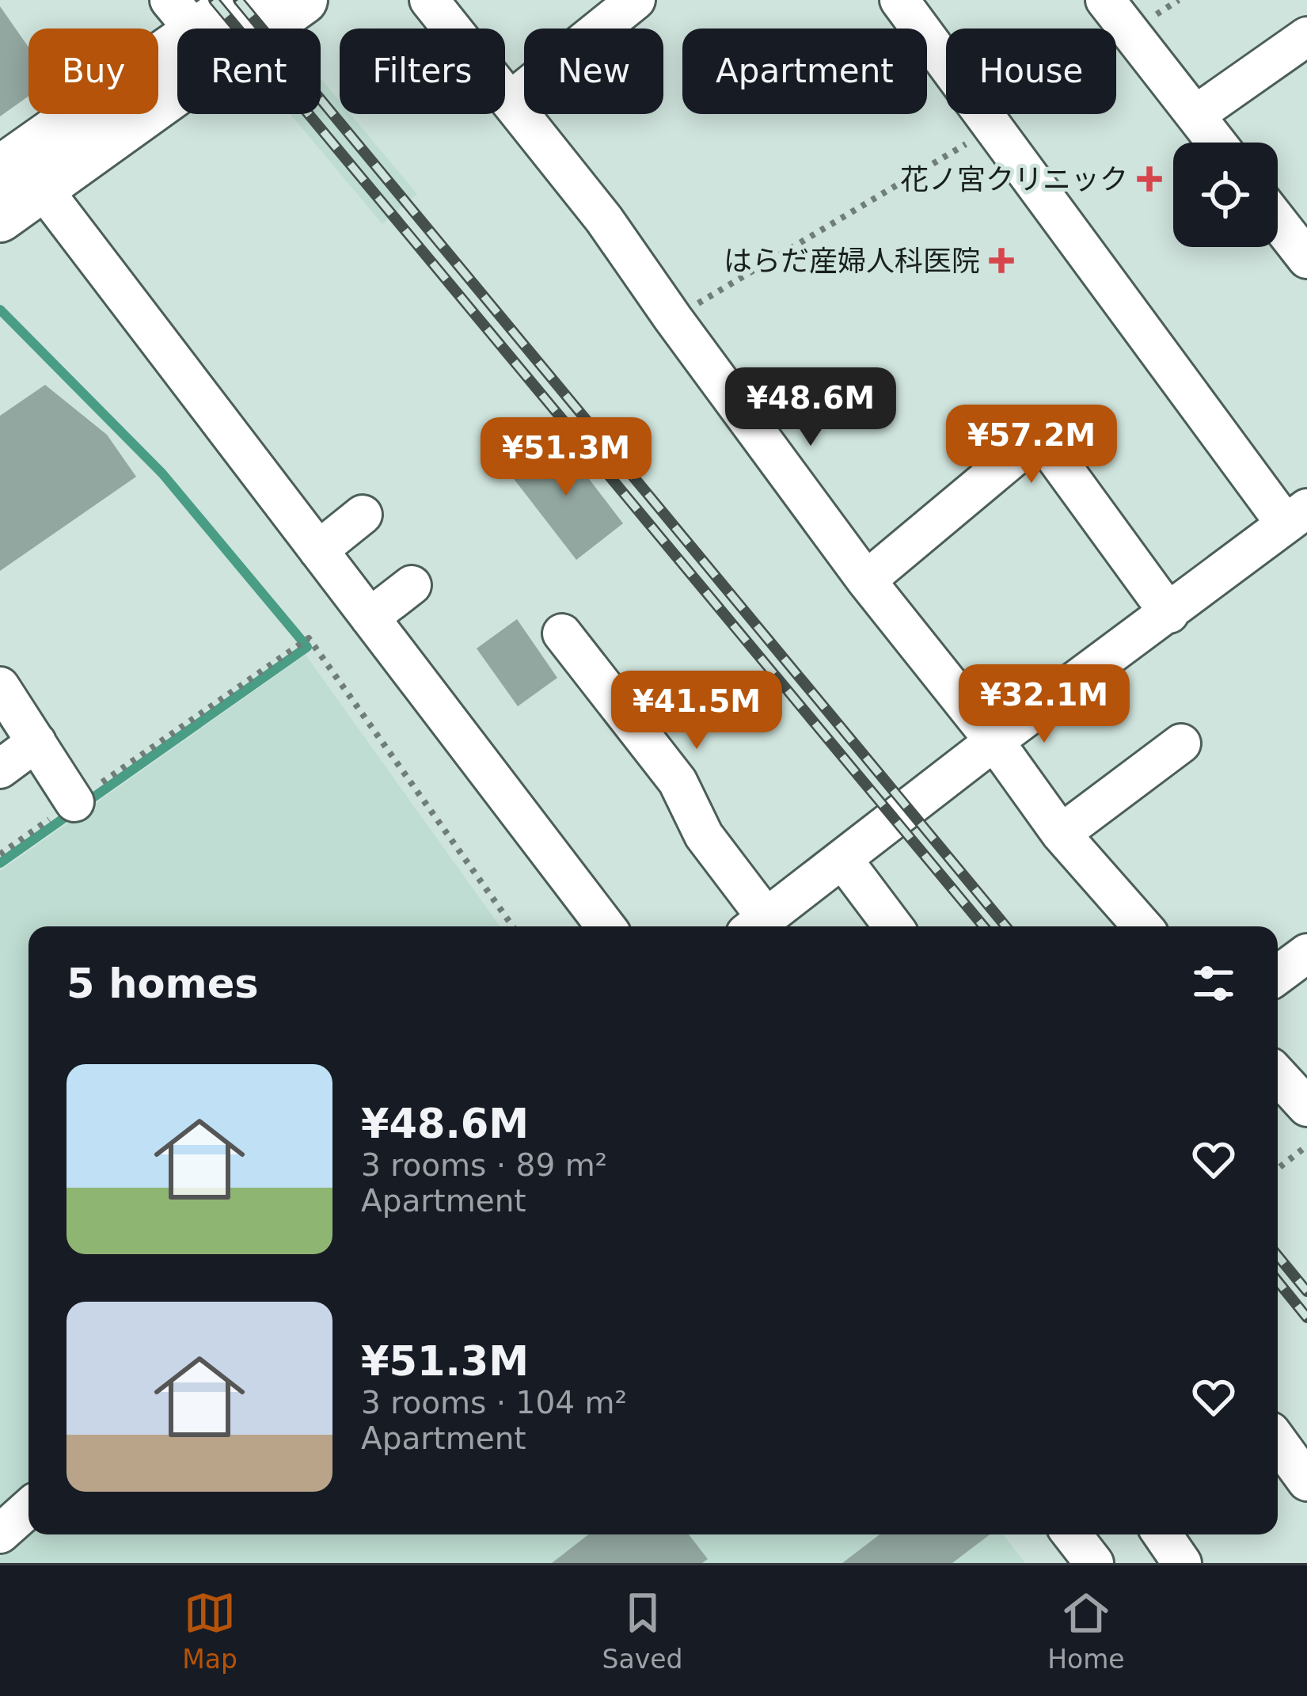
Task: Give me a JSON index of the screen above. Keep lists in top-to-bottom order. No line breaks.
{"places":{"health":["花ノ宮クリニック","はらだ産婦人科医院"]},"page":{"chip":["Buy","Rent","Filters","New","Apartment","House"],"price":["¥48.6M","¥57.2M","¥51.3M","¥32.1M","¥41.5M"],"heading":"5 homes","list":[{"name":"¥48.6M","note":"3 rooms · 89 m² · Apartment"},{"name":"¥51.3M","note":"3 rooms · 104 m² · Apartment"}],"tabs":["Map","Saved","Home"]}}
